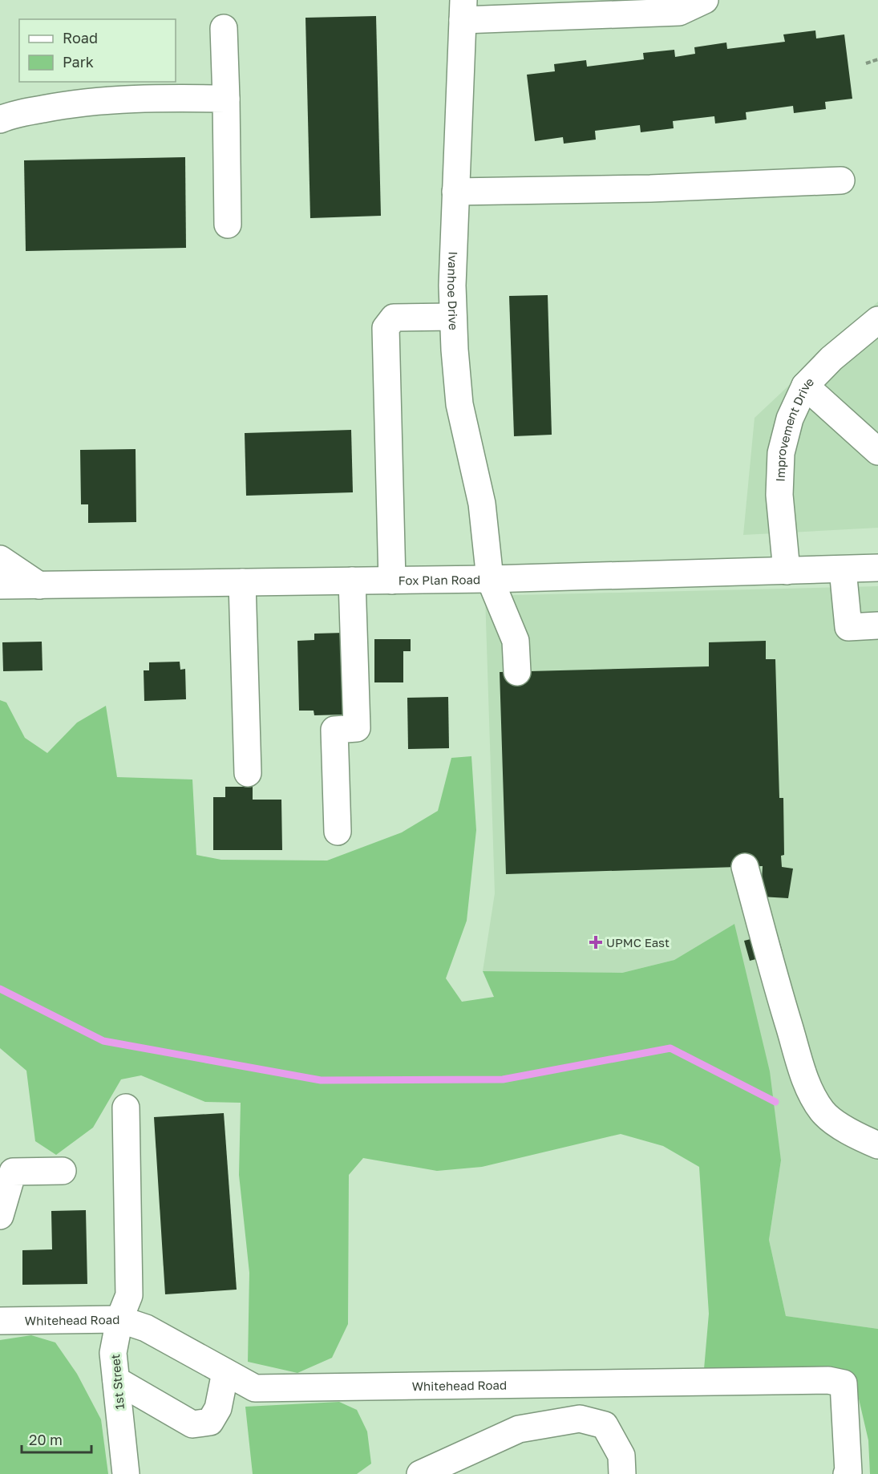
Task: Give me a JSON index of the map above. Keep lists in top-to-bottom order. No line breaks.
{"streets":{"street":["Ivanhoe Drive","Improvement Drive","Fox Plan Road","Whitehead Road","1st Street"]},"crossings":[["Ivanhoe Drive","Fox Plan Road"],["Improvement Drive","Fox Plan Road"],["Whitehead Road","1st Street"]],"places":{"health":["UPMC East"]},"legend":["Road","Park"],"scale_bar":"20 m"}
